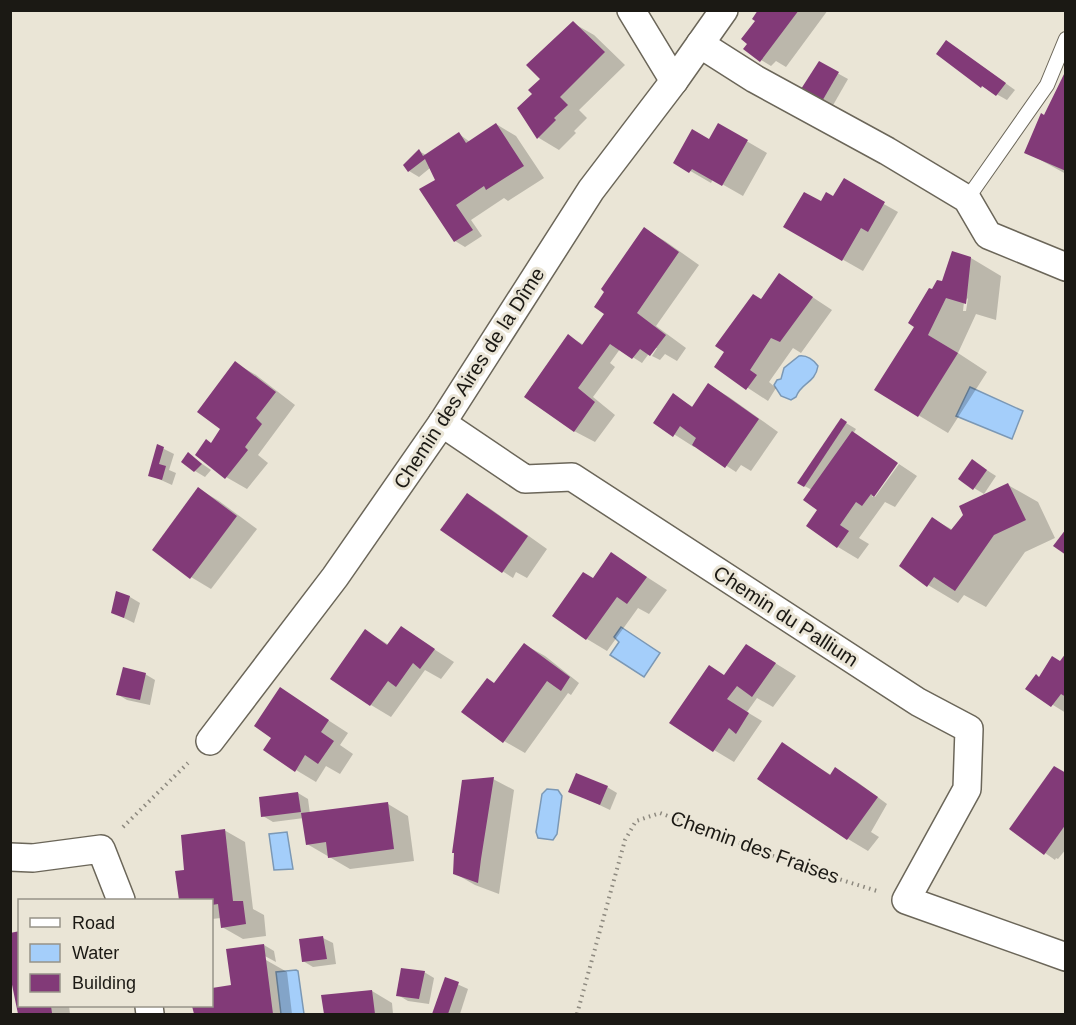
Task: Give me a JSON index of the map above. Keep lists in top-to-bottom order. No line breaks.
{"streets":{"street":["Chemin des Aires de la Dîme","Chemin du Pallium"],"path":["Chemin des Fraises"]},"crossings":[["Chemin des Aires de la Dîme","Chemin du Pallium"],["Chemin du Pallium","Chemin des Fraises"]],"legend":["Road","Water","Building"]}
